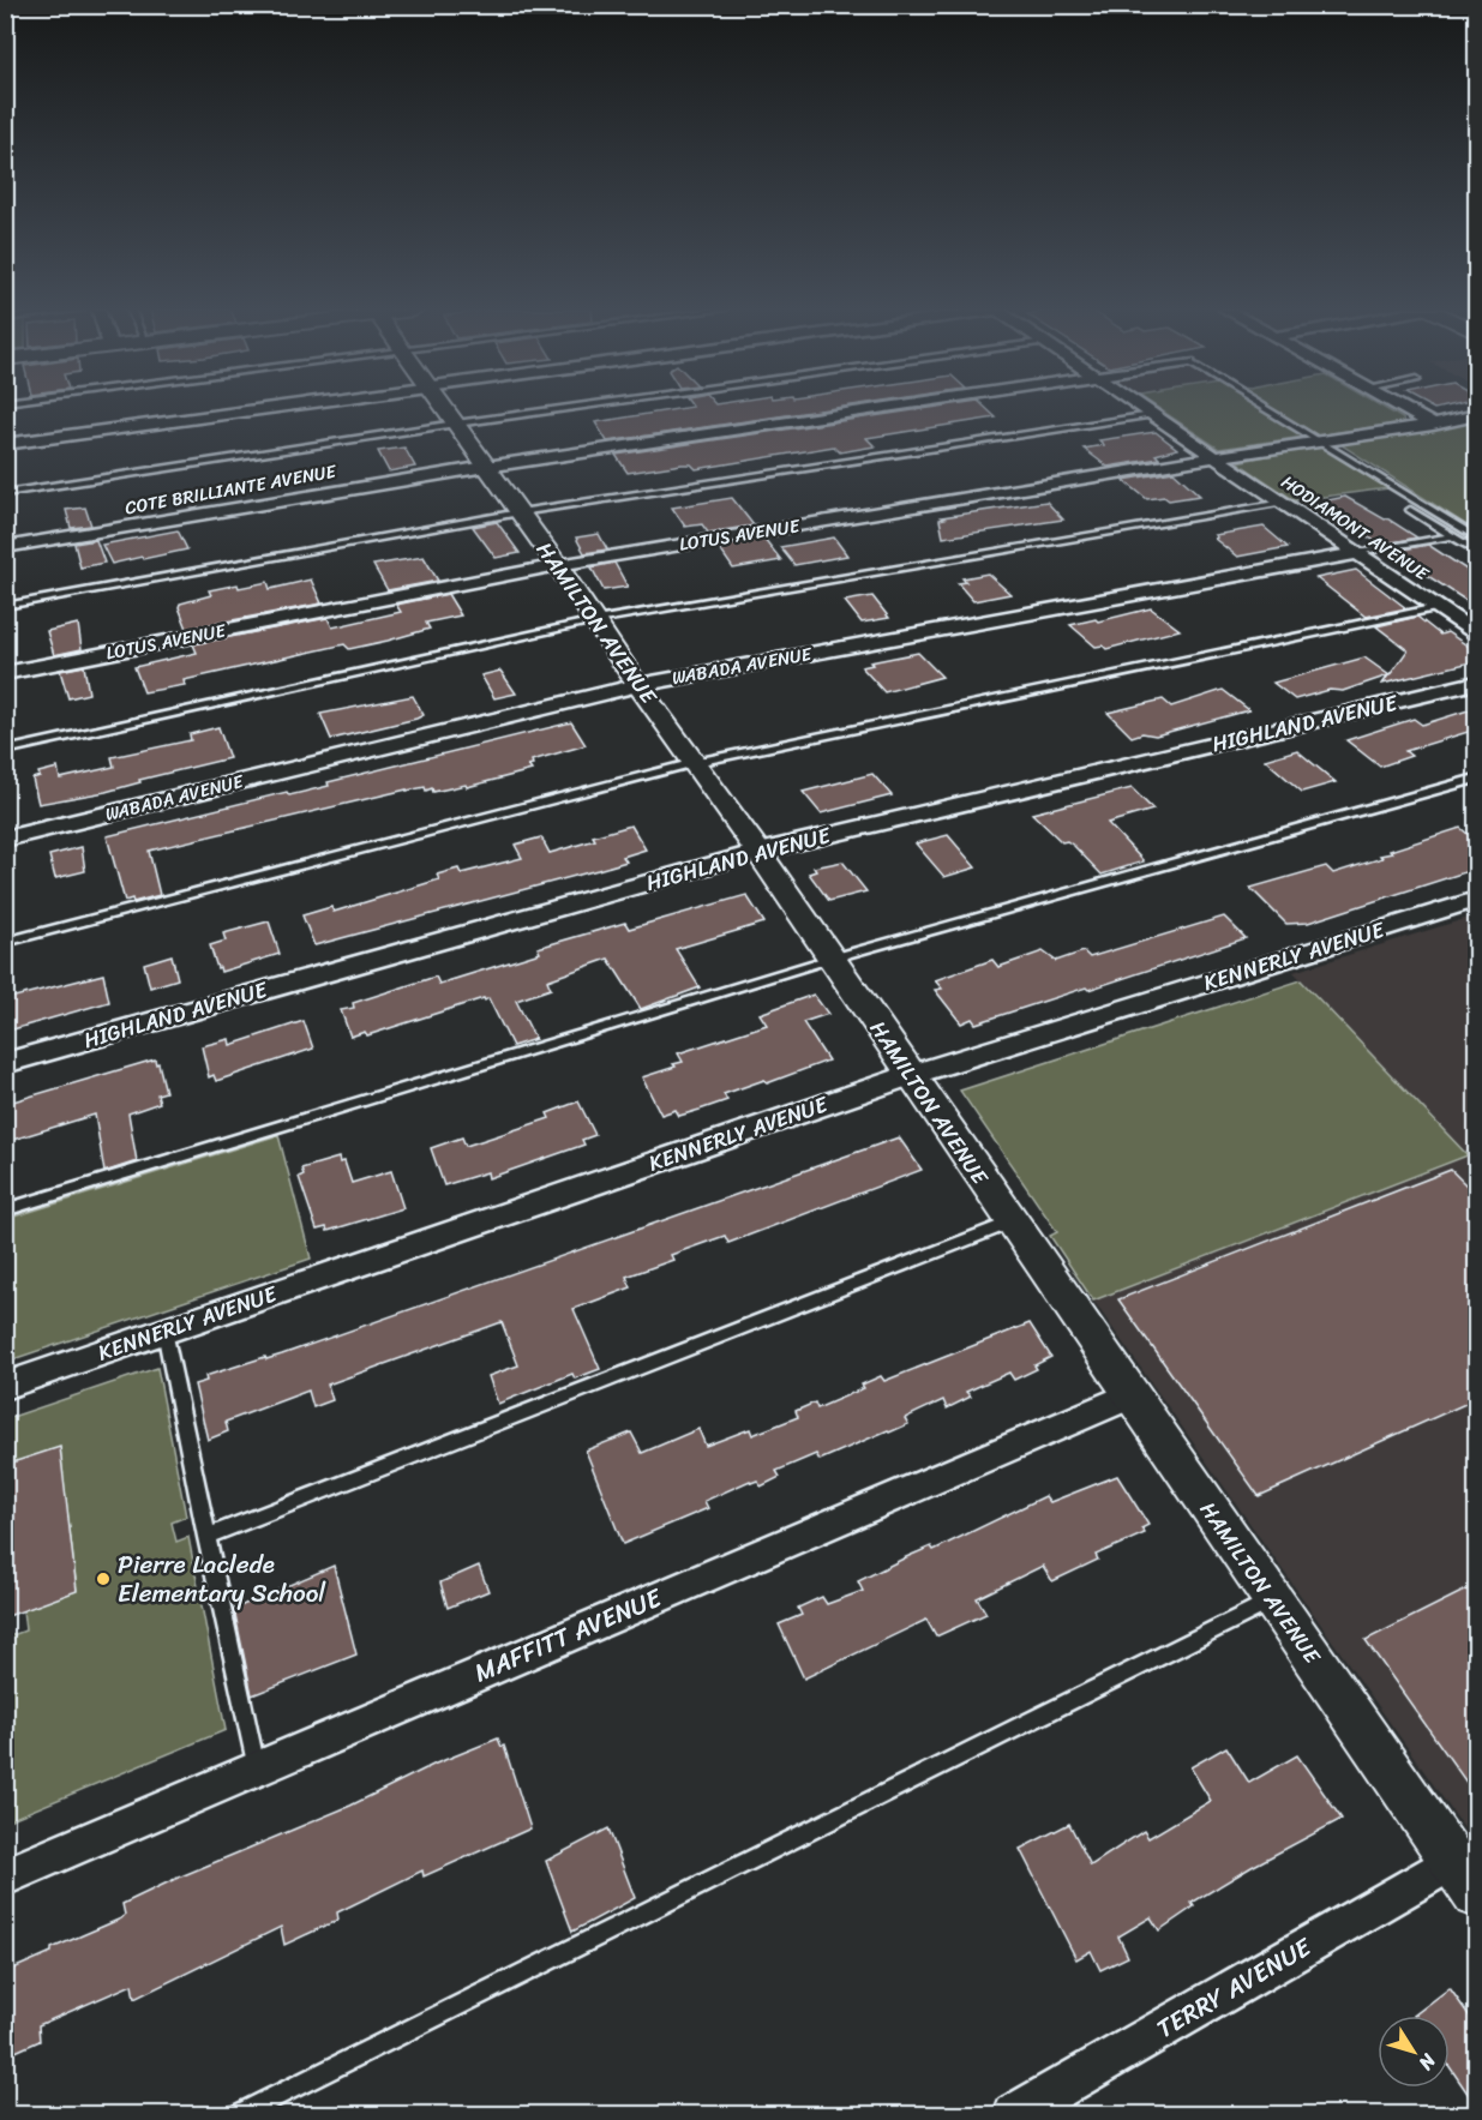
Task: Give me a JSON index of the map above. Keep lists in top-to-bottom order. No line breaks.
{"streets":{"street":["COTE BRILLIANTE AVENUE","HODIAMONT AVENUE","LOTUS AVENUE","HAMILTON AVENUE","WABADA AVENUE","HIGHLAND AVENUE","KENNERLY AVENUE","MAFFITT AVENUE","TERRY AVENUE"]},"crossings":[["COTE BRILLIANTE AVENUE","HAMILTON AVENUE"],["HODIAMONT AVENUE","LOTUS AVENUE"],["HODIAMONT AVENUE","WABADA AVENUE"],["LOTUS AVENUE","HAMILTON AVENUE"],["HAMILTON AVENUE","WABADA AVENUE"],["HAMILTON AVENUE","HIGHLAND AVENUE"],["HAMILTON AVENUE","KENNERLY AVENUE"],["HAMILTON AVENUE","MAFFITT AVENUE"],["HAMILTON AVENUE","TERRY AVENUE"]],"places":["Pierre Laclede Elementary School"],"north":"bottom right"}
